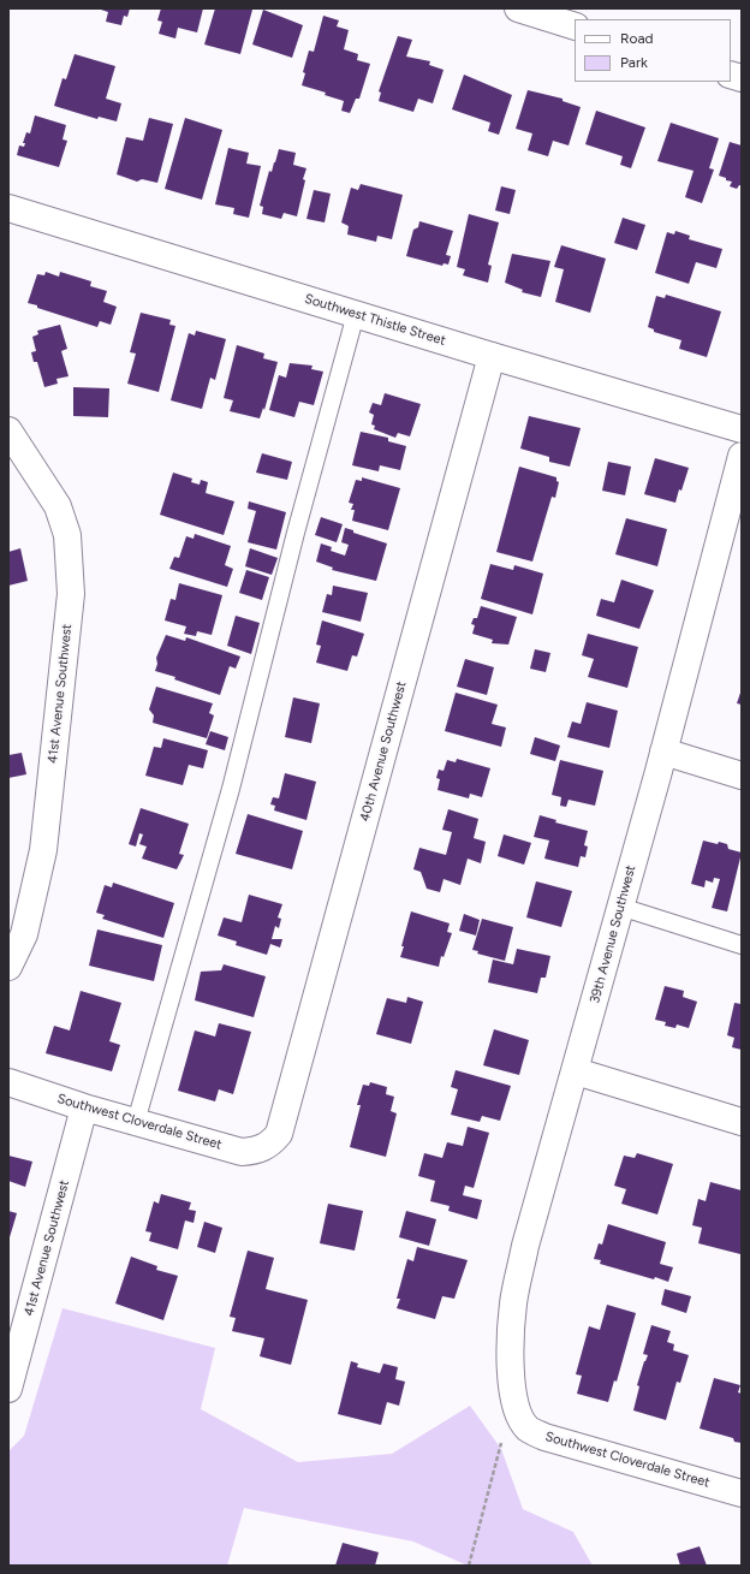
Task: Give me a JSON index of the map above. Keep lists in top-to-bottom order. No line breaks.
{"streets":{"street":["Southwest Thistle Street","41st Avenue Southwest","40th Avenue Southwest","39th Avenue Southwest","Southwest Cloverdale Street"]},"crossings":[["Southwest Thistle Street","40th Avenue Southwest"],["41st Avenue Southwest","Southwest Cloverdale Street"],["40th Avenue Southwest","Southwest Cloverdale Street"],["39th Avenue Southwest","Southwest Cloverdale Street"]],"legend":["Road","Park"]}
